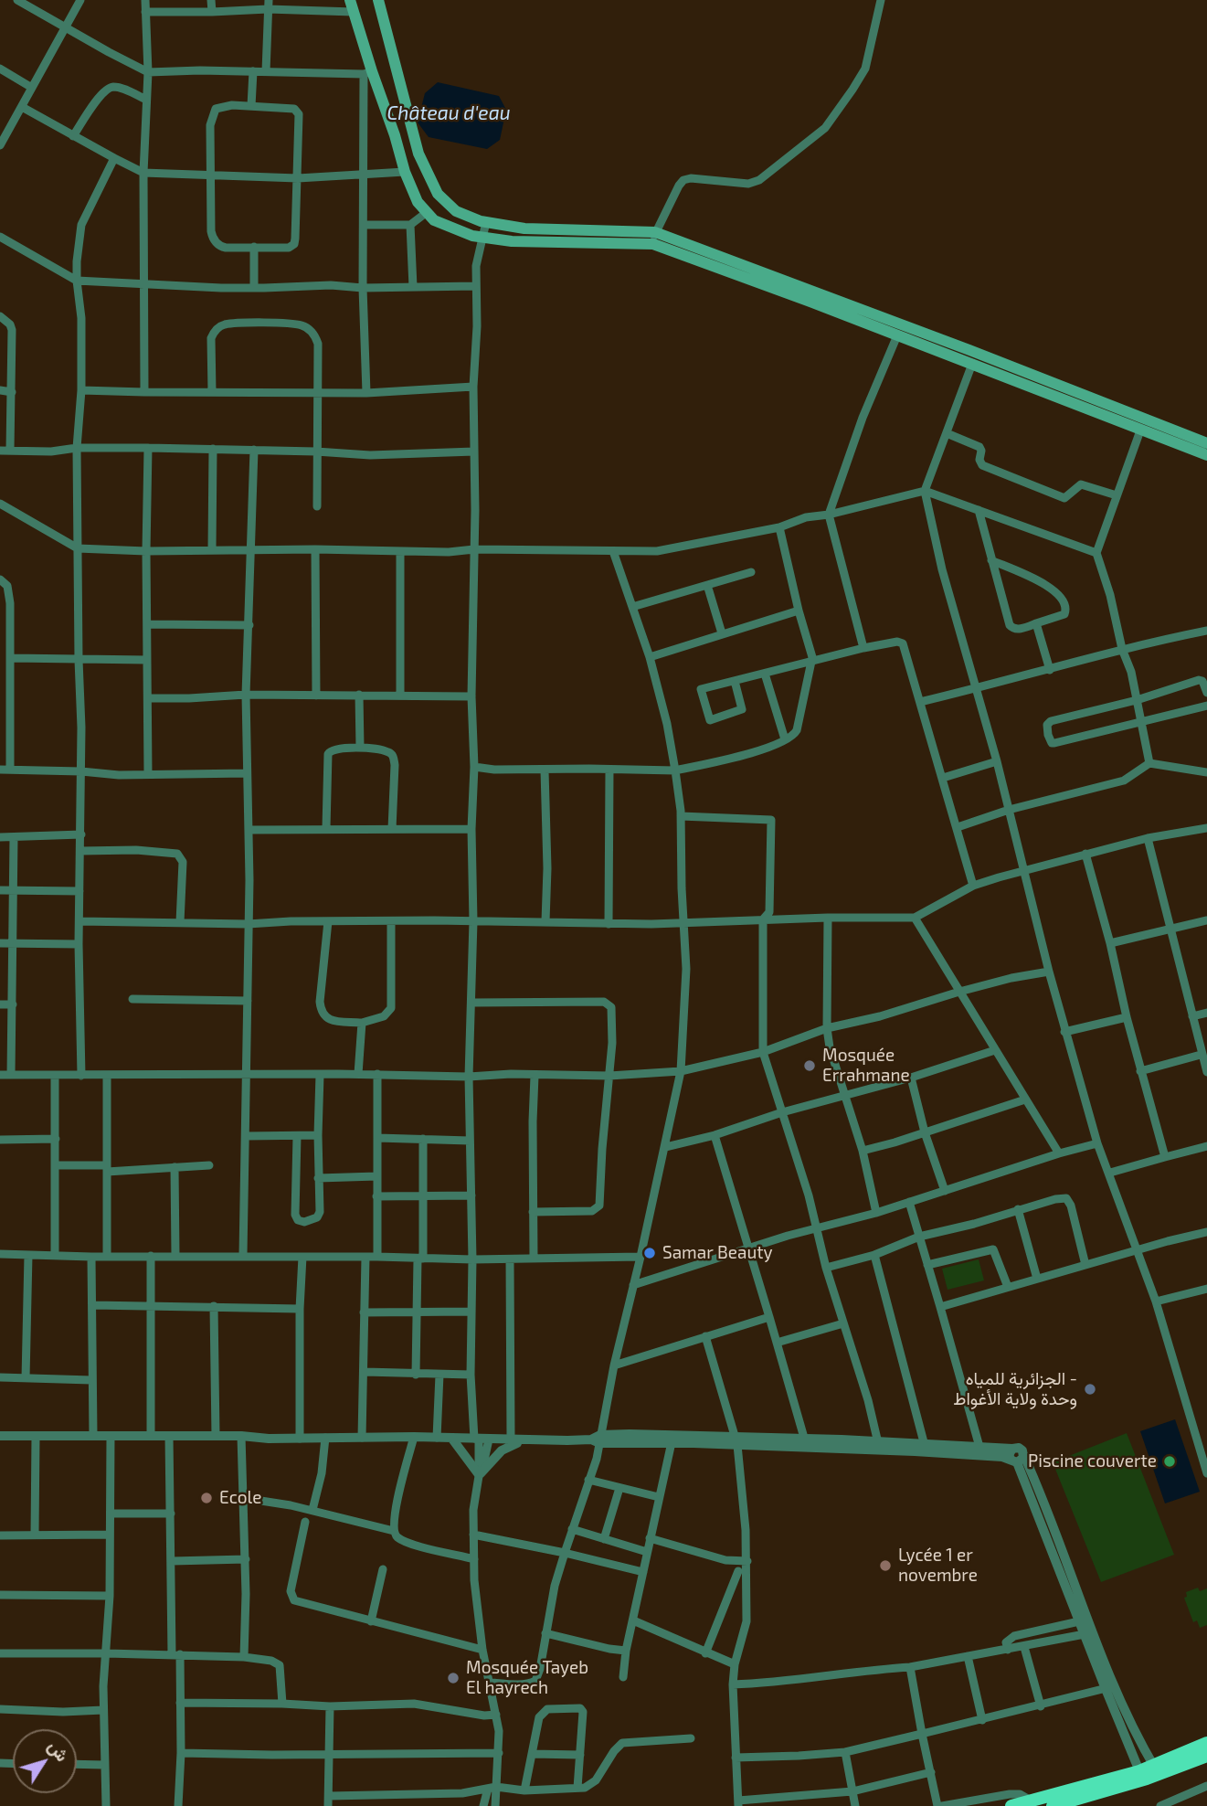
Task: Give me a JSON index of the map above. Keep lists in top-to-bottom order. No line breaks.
{"water":["Château d'eau"],"places":["Mosquée Errahmane","Samar Beauty","الجزائرية للمياه - وحدة ولاية الأغواط","Piscine couverte","Ecole","Lycée 1 er novembre","Mosquée Tayeb El hayrech"],"north":"top right"}
